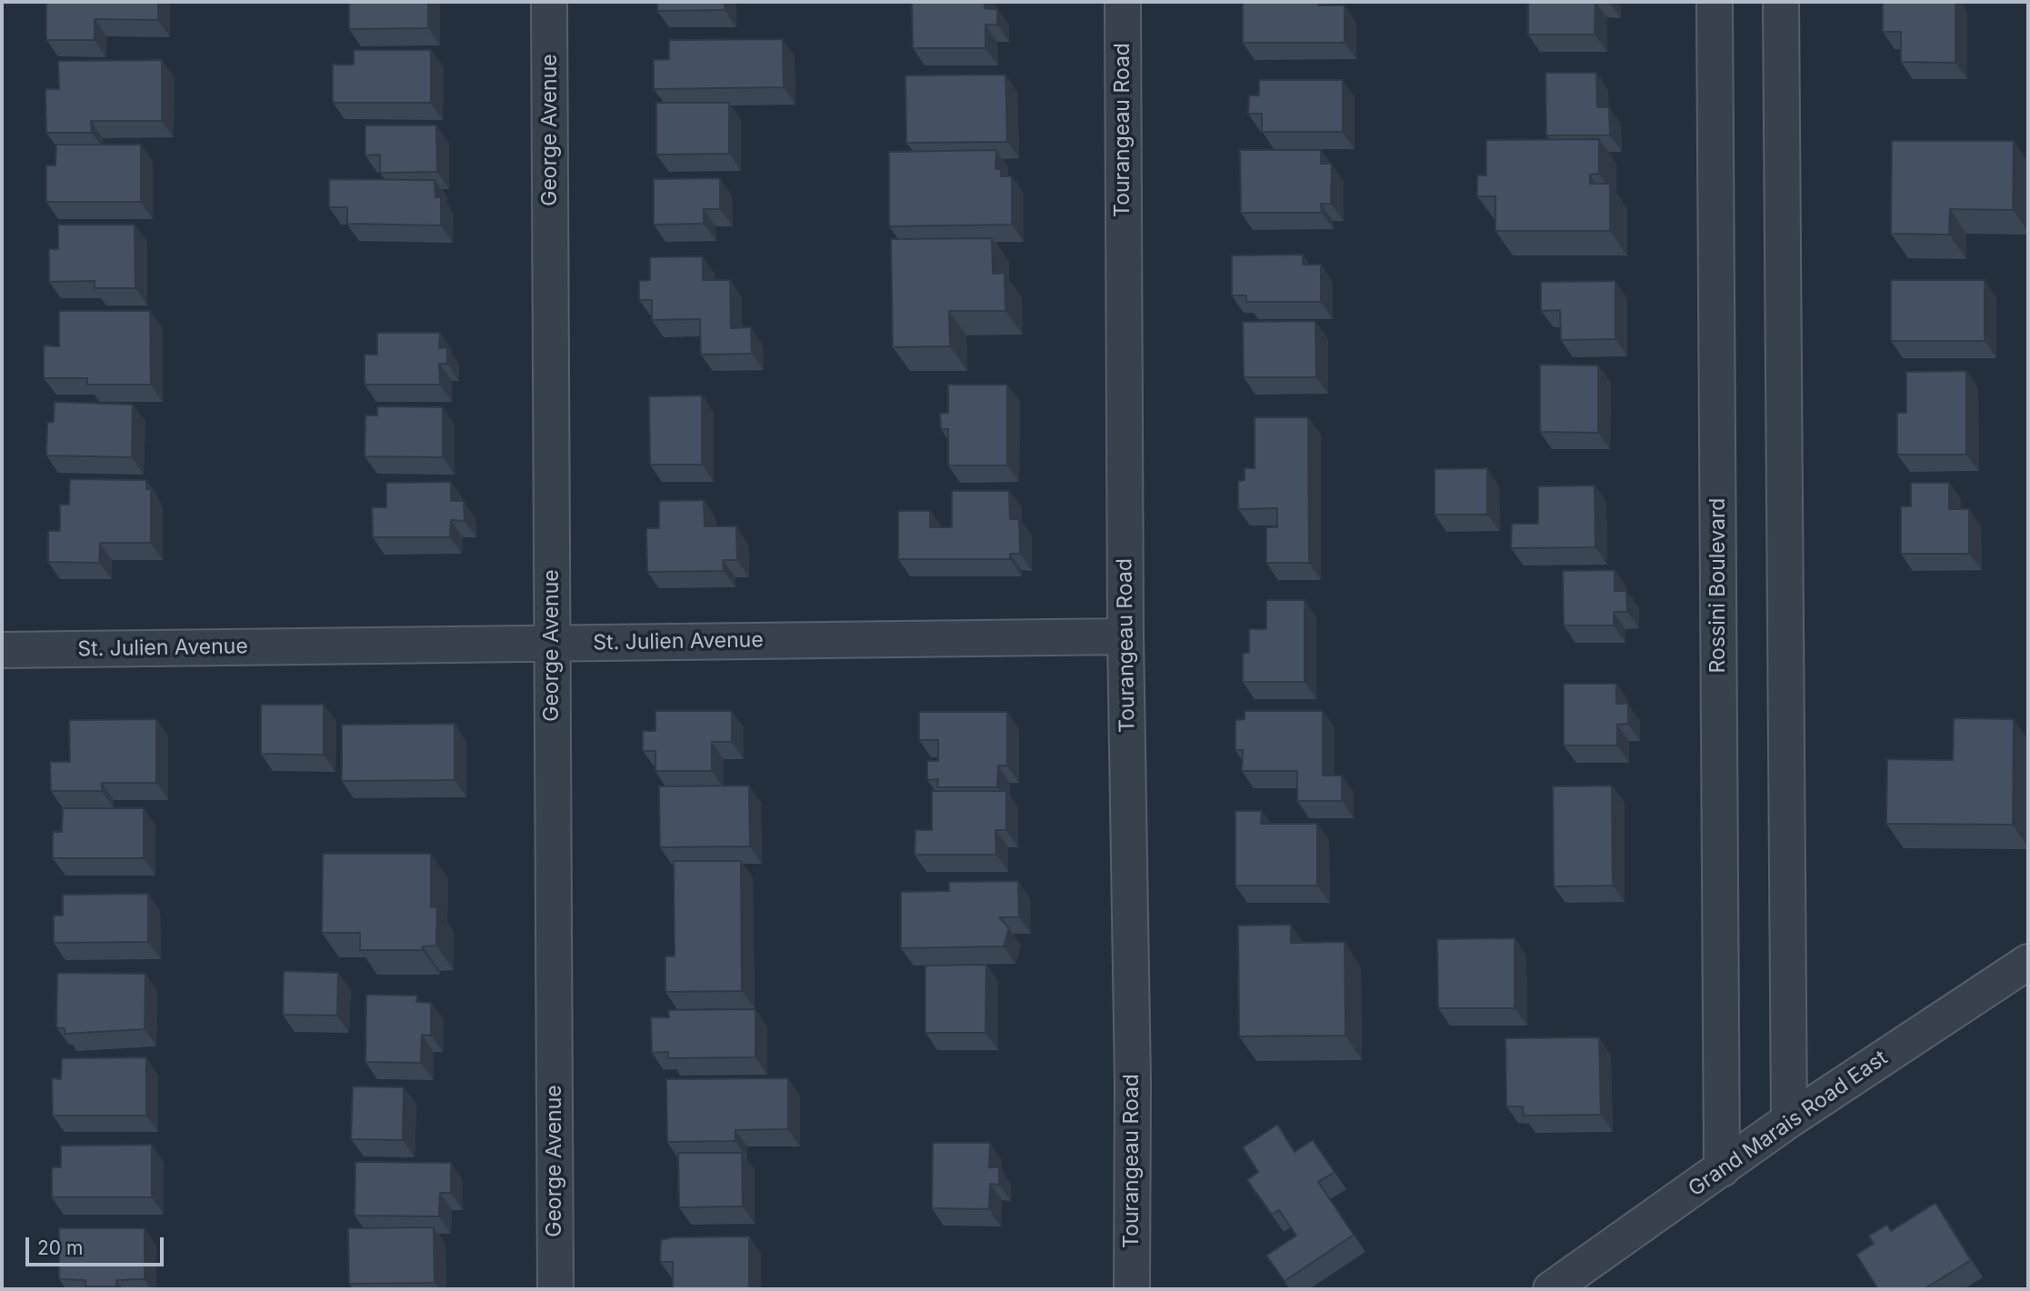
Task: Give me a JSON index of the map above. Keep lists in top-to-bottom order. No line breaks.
{"streets":{"street":["George Avenue","Tourangeau Road","Rossini Boulevard","St. Julien Avenue","Grand Marais Road East"]},"crossings":[["George Avenue","St. Julien Avenue"],["Tourangeau Road","St. Julien Avenue"],["Rossini Boulevard","Grand Marais Road East"]],"scale_bar":"20 m"}
